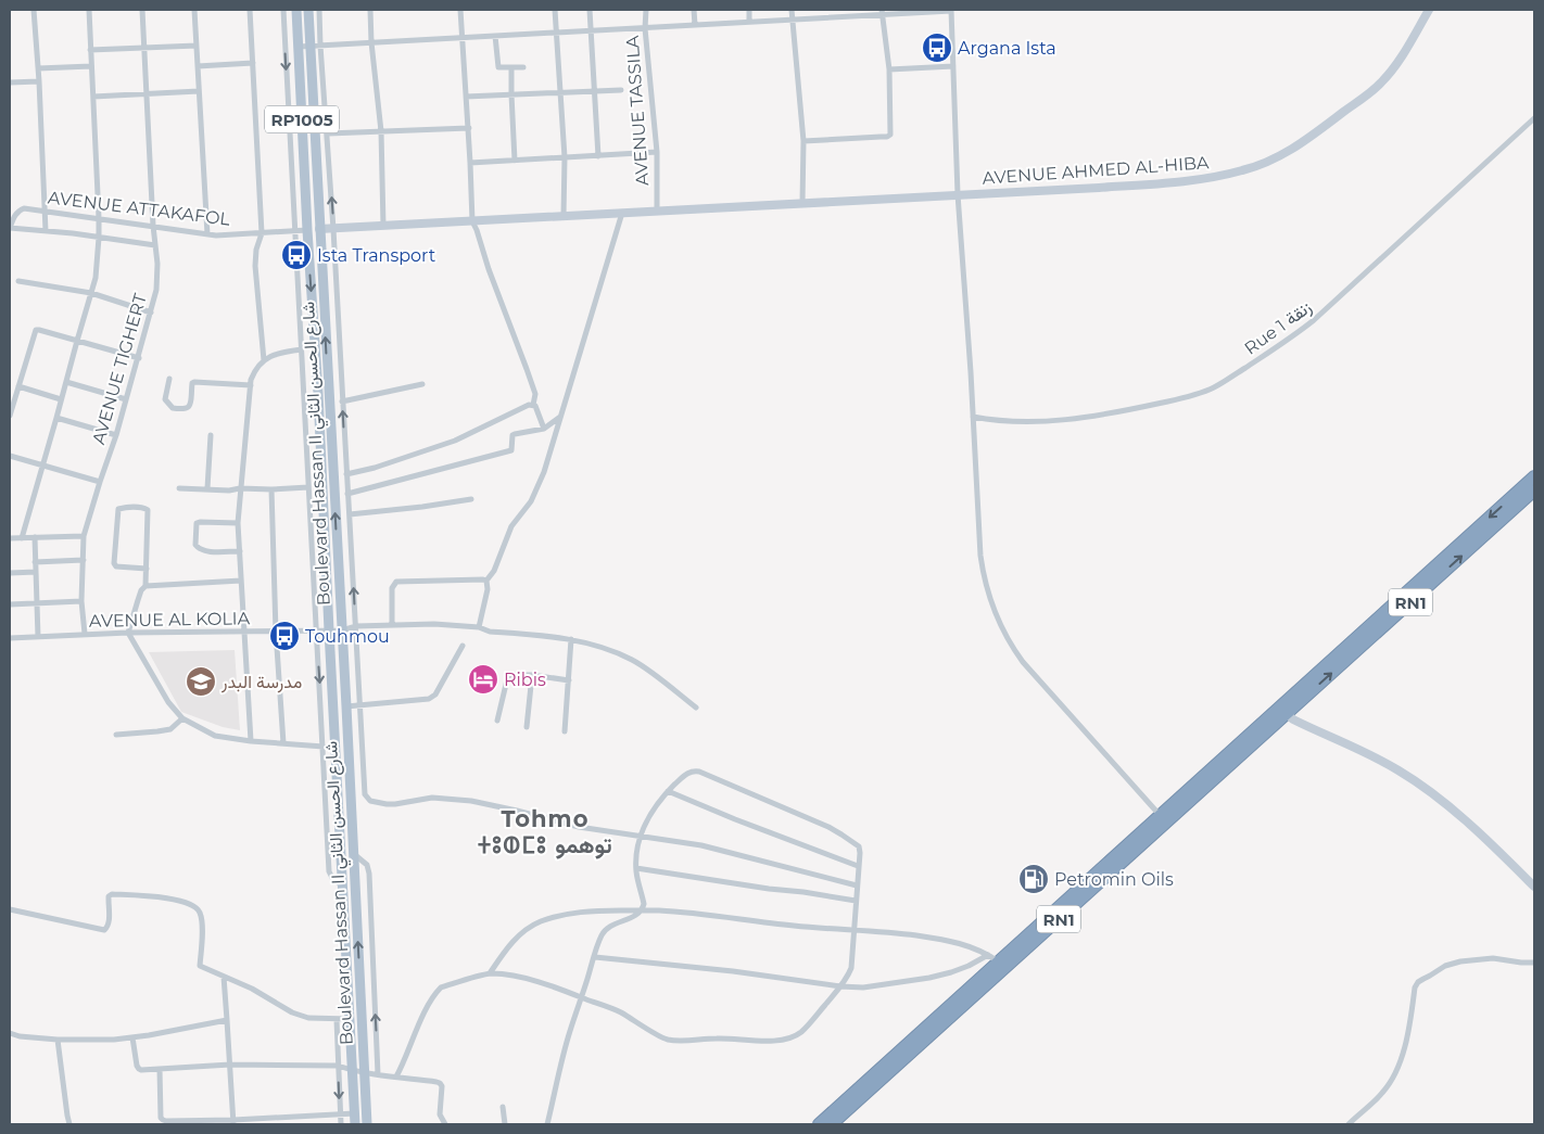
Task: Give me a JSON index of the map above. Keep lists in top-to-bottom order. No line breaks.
{"streets":{"highway":["RN1"],"main road":["RP1005","Boulevard Hassan II شارع الحسن الثاني"],"street":["AVENUE TASSILA","AVENUE AHMED AL-HIBA","AVENUE ATTAKAFOL","Rue 1 زنقة","AVENUE TIGHERT","AVENUE AL KOLIA"]},"crossings":[["AVENUE TASSILA","AVENUE AHMED AL-HIBA"],["AVENUE AHMED AL-HIBA","Boulevard Hassan II شارع الحسن الثاني"],["AVENUE ATTAKAFOL","AVENUE TIGHERT"],["AVENUE ATTAKAFOL","Boulevard Hassan II شارع الحسن الثاني"],["AVENUE TIGHERT","AVENUE AL KOLIA"],["Boulevard Hassan II شارع الحسن الثاني","AVENUE AL KOLIA"]],"districts":["Tohmo ⵜⵓⵀⵎⵓ توهمو"],"places":{"bus stop":["Argana Ista","Ista Transport","Touhmou"],"hotel":["Ribis"],"school or university":["مدرسة البدر"],"fuel station":["Petromin Oils"]}}
